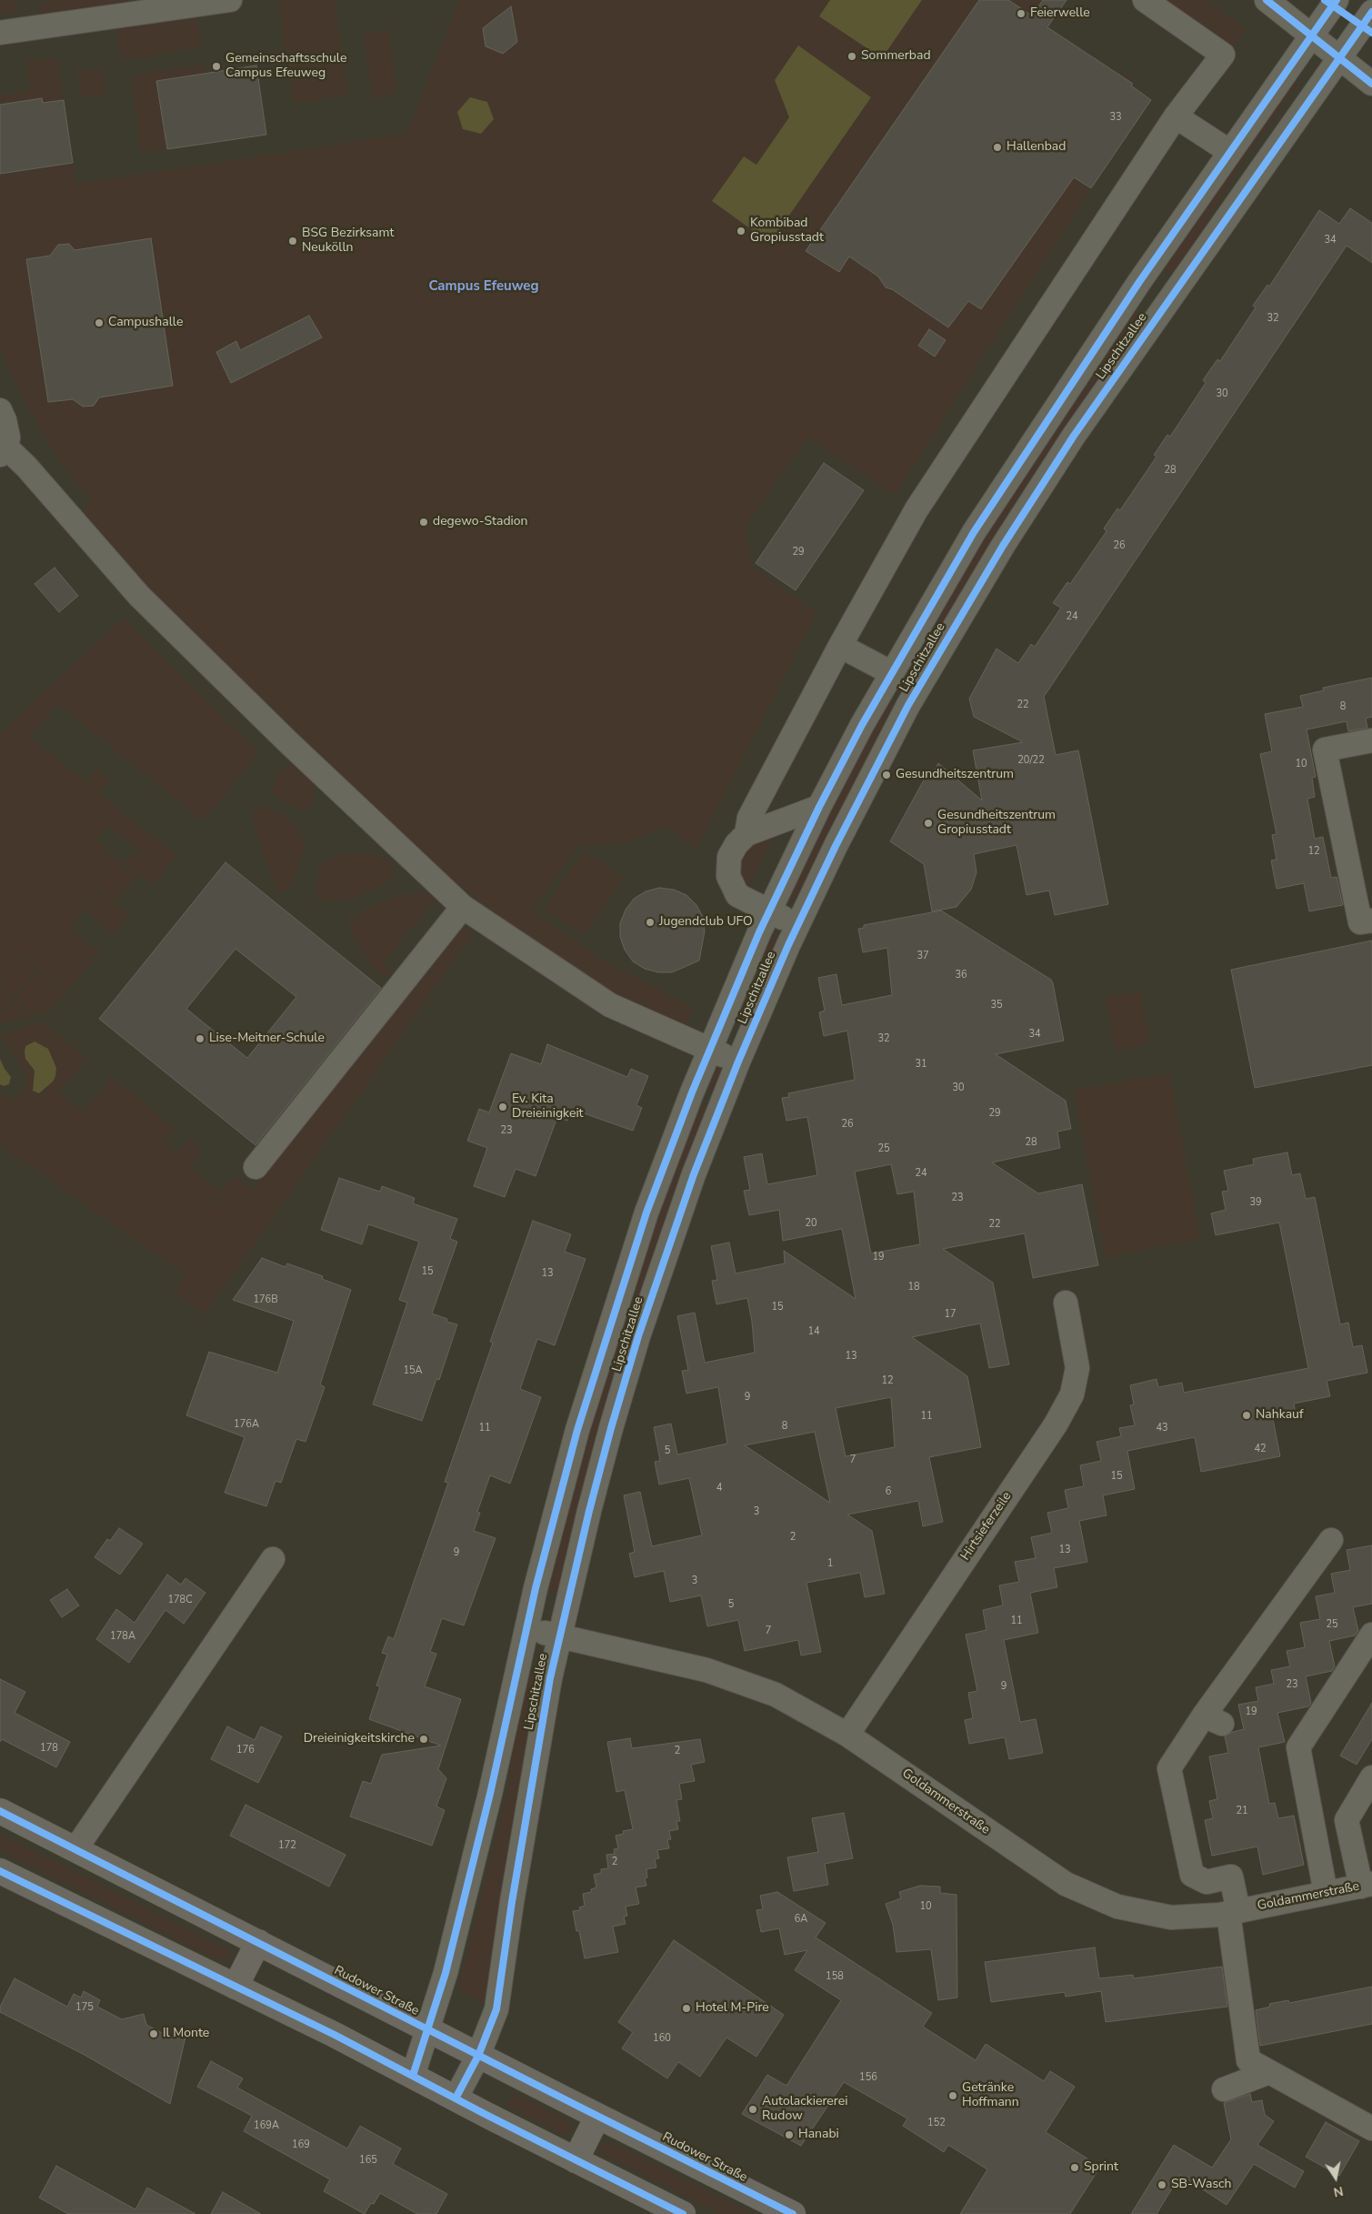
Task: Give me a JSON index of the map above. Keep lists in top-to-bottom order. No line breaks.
{"streets":{"main road":["Rudower Straße"],"street":["Lipschitzallee","Hirtsieferzeile","Goldammerstraße"]},"crossings":[["Lipschitzallee","Goldammerstraße"],["Lipschitzallee","Rudower Straße"],["Hirtsieferzeile","Goldammerstraße"]],"districts":["Campus Efeuweg"],"places":["Feierwelle","Sommerbad","Gemeinschaftsschule Campus Efeuweg","Hallenbad","Kombibad Gropiusstadt","BSG Bezirksamt Neukölln","Campushalle","degewo-Stadion","Gesundheitszentrum","Gesundheitszentrum Gropiusstadt","Jugendclub UFO","Lise-Meitner-Schule","Ev. Kita Dreieinigkeit","Nahkauf","Dreieinigkeitskirche","Hotel M-Pire","Il Monte","Getränke Hoffmann","Autolackiererei Rudow","Hanabi","Sprint","SB-Wasch"],"house_numbers":["33","34","32","30","28","26","29","24","22","8","20/22","10","12","37","36","35","34","32","31","30","29","26","23","28","25","24","23","39","20","22","19","15","13","18","176B","15","17","14","13","15A","12","9","11","176A","8","11","43","42","5","7","15","4","6","3","2","13","9","1","3","178C","5","11","25","7","178A","23","9","19","178","176","2","21","172","2","10","6A","158","175","160","156","152","169A","169","165"],"north":"bottom"}
